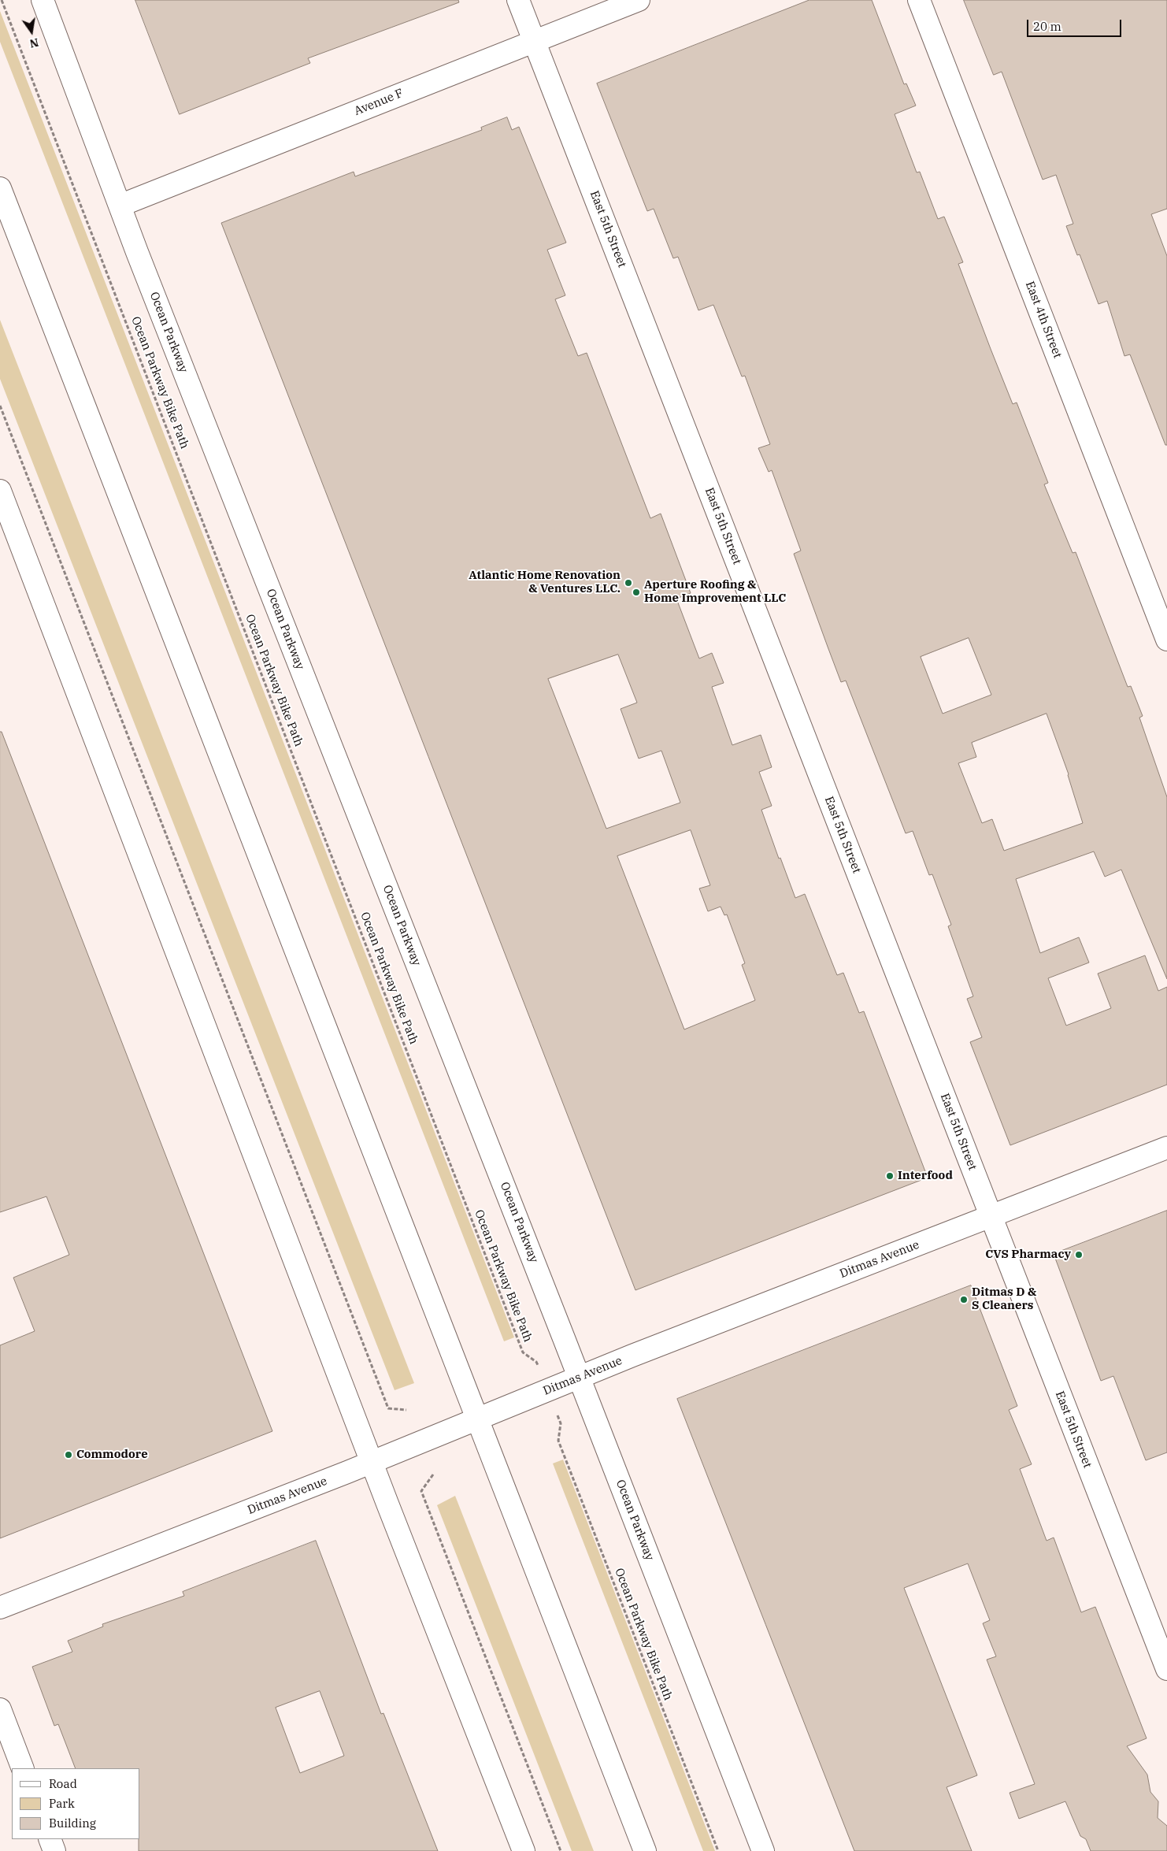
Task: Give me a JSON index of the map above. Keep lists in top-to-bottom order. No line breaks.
{"streets":{"street":["Avenue F","East 5th Street","East 4th Street","Ocean Parkway","Ditmas Avenue"],"path":["Ocean Parkway Bike Path"]},"crossings":[["Avenue F","East 5th Street"],["Avenue F","Ocean Parkway"],["East 5th Street","Ditmas Avenue"],["Ocean Parkway","Ditmas Avenue"]],"places":["Atlantic Home Renovation & Ventures LLC.","Aperture Roofing & Home Improvement LLC","Interfood","CVS Pharmacy","Ditmas D & S Cleaners","Commodore"],"legend":["Road","Park","Building"],"scale_bar":"20 m","north":"bottom"}
